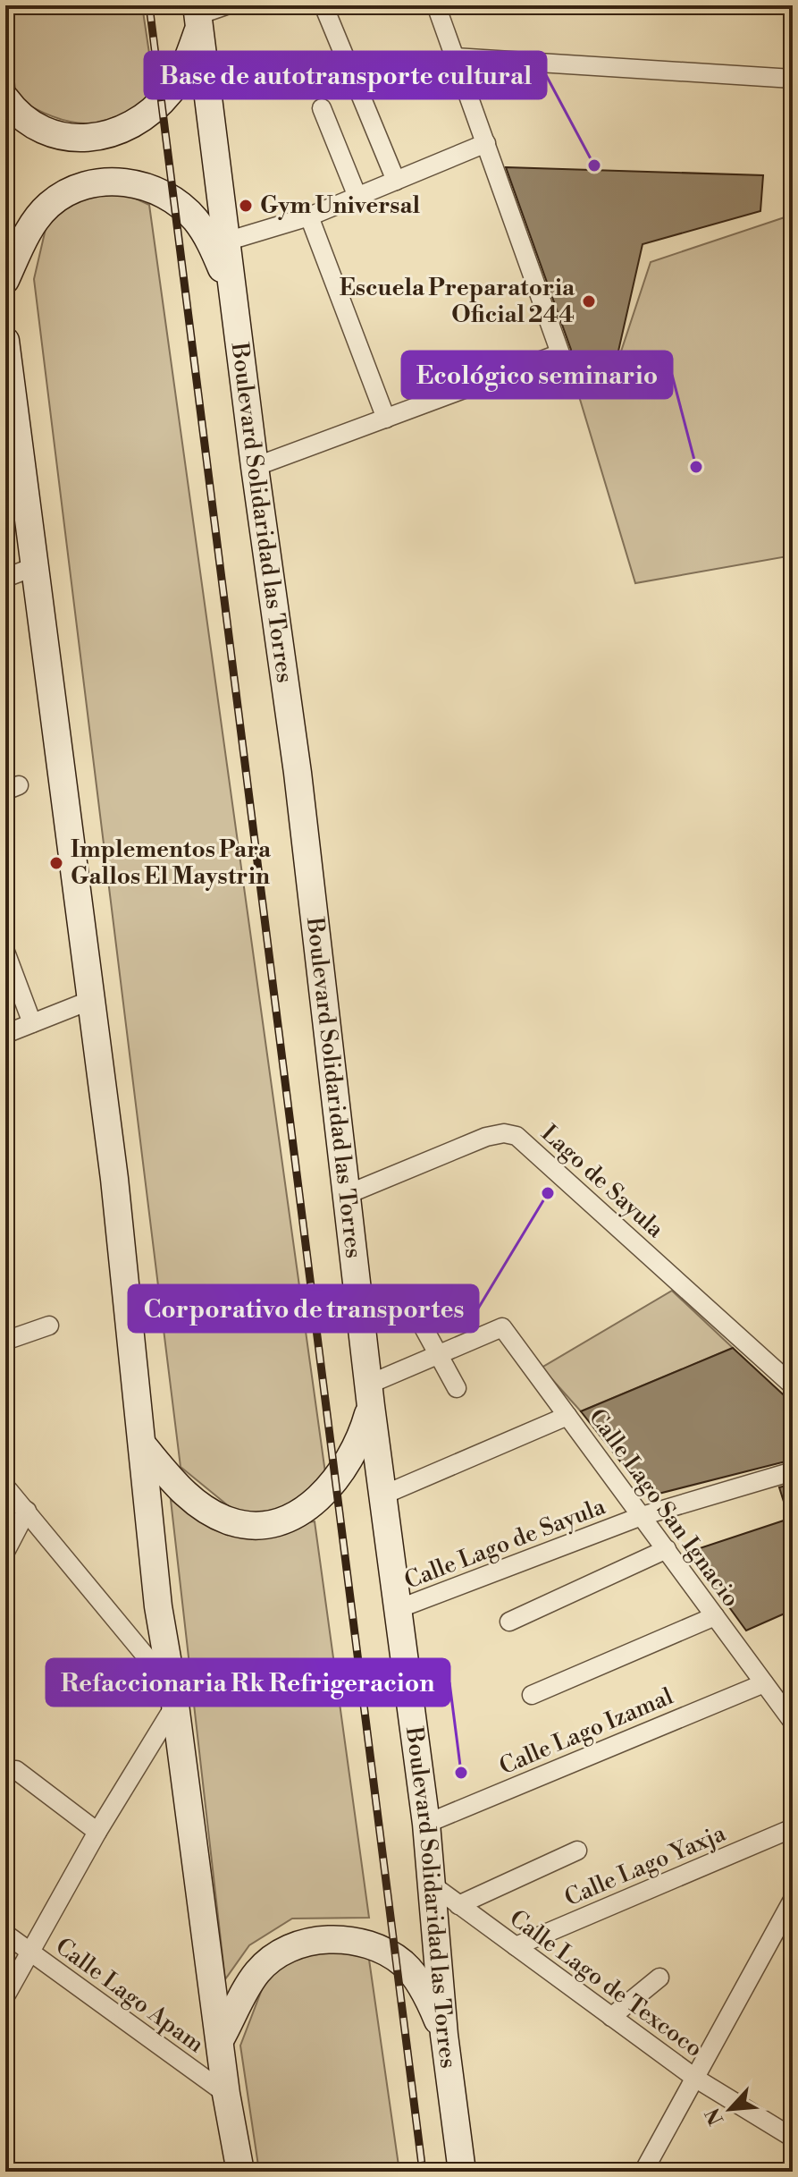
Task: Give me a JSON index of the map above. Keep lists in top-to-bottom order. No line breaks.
{"streets":{"main road":["Boulevard Solidaridad las Torres"],"street":["Lago de Sayula","Calle Lago San Ignacio","Calle Lago de Sayula","Calle Lago Izamal","Calle Lago Yaxja","Calle Lago de Texcoco","Calle Lago Apam"]},"crossings":[["Boulevard Solidaridad las Torres","Lago de Sayula"],["Boulevard Solidaridad las Torres","Calle Lago de Sayula"],["Boulevard Solidaridad las Torres","Calle Lago Izamal"],["Boulevard Solidaridad las Torres","Calle Lago de Texcoco"],["Calle Lago San Ignacio","Calle Lago de Sayula"],["Calle Lago San Ignacio","Calle Lago Izamal"],["Calle Lago Yaxja","Calle Lago de Texcoco"]],"places":["Base de autotransporte cultural","Gym Universal","Escuela Preparatoria Oficial 244","Ecológico seminario","Implementos Para Gallos El Maystrin","Corporativo de transportes","Refaccionaria Rk Refrigeracion"],"north":"bottom left"}
